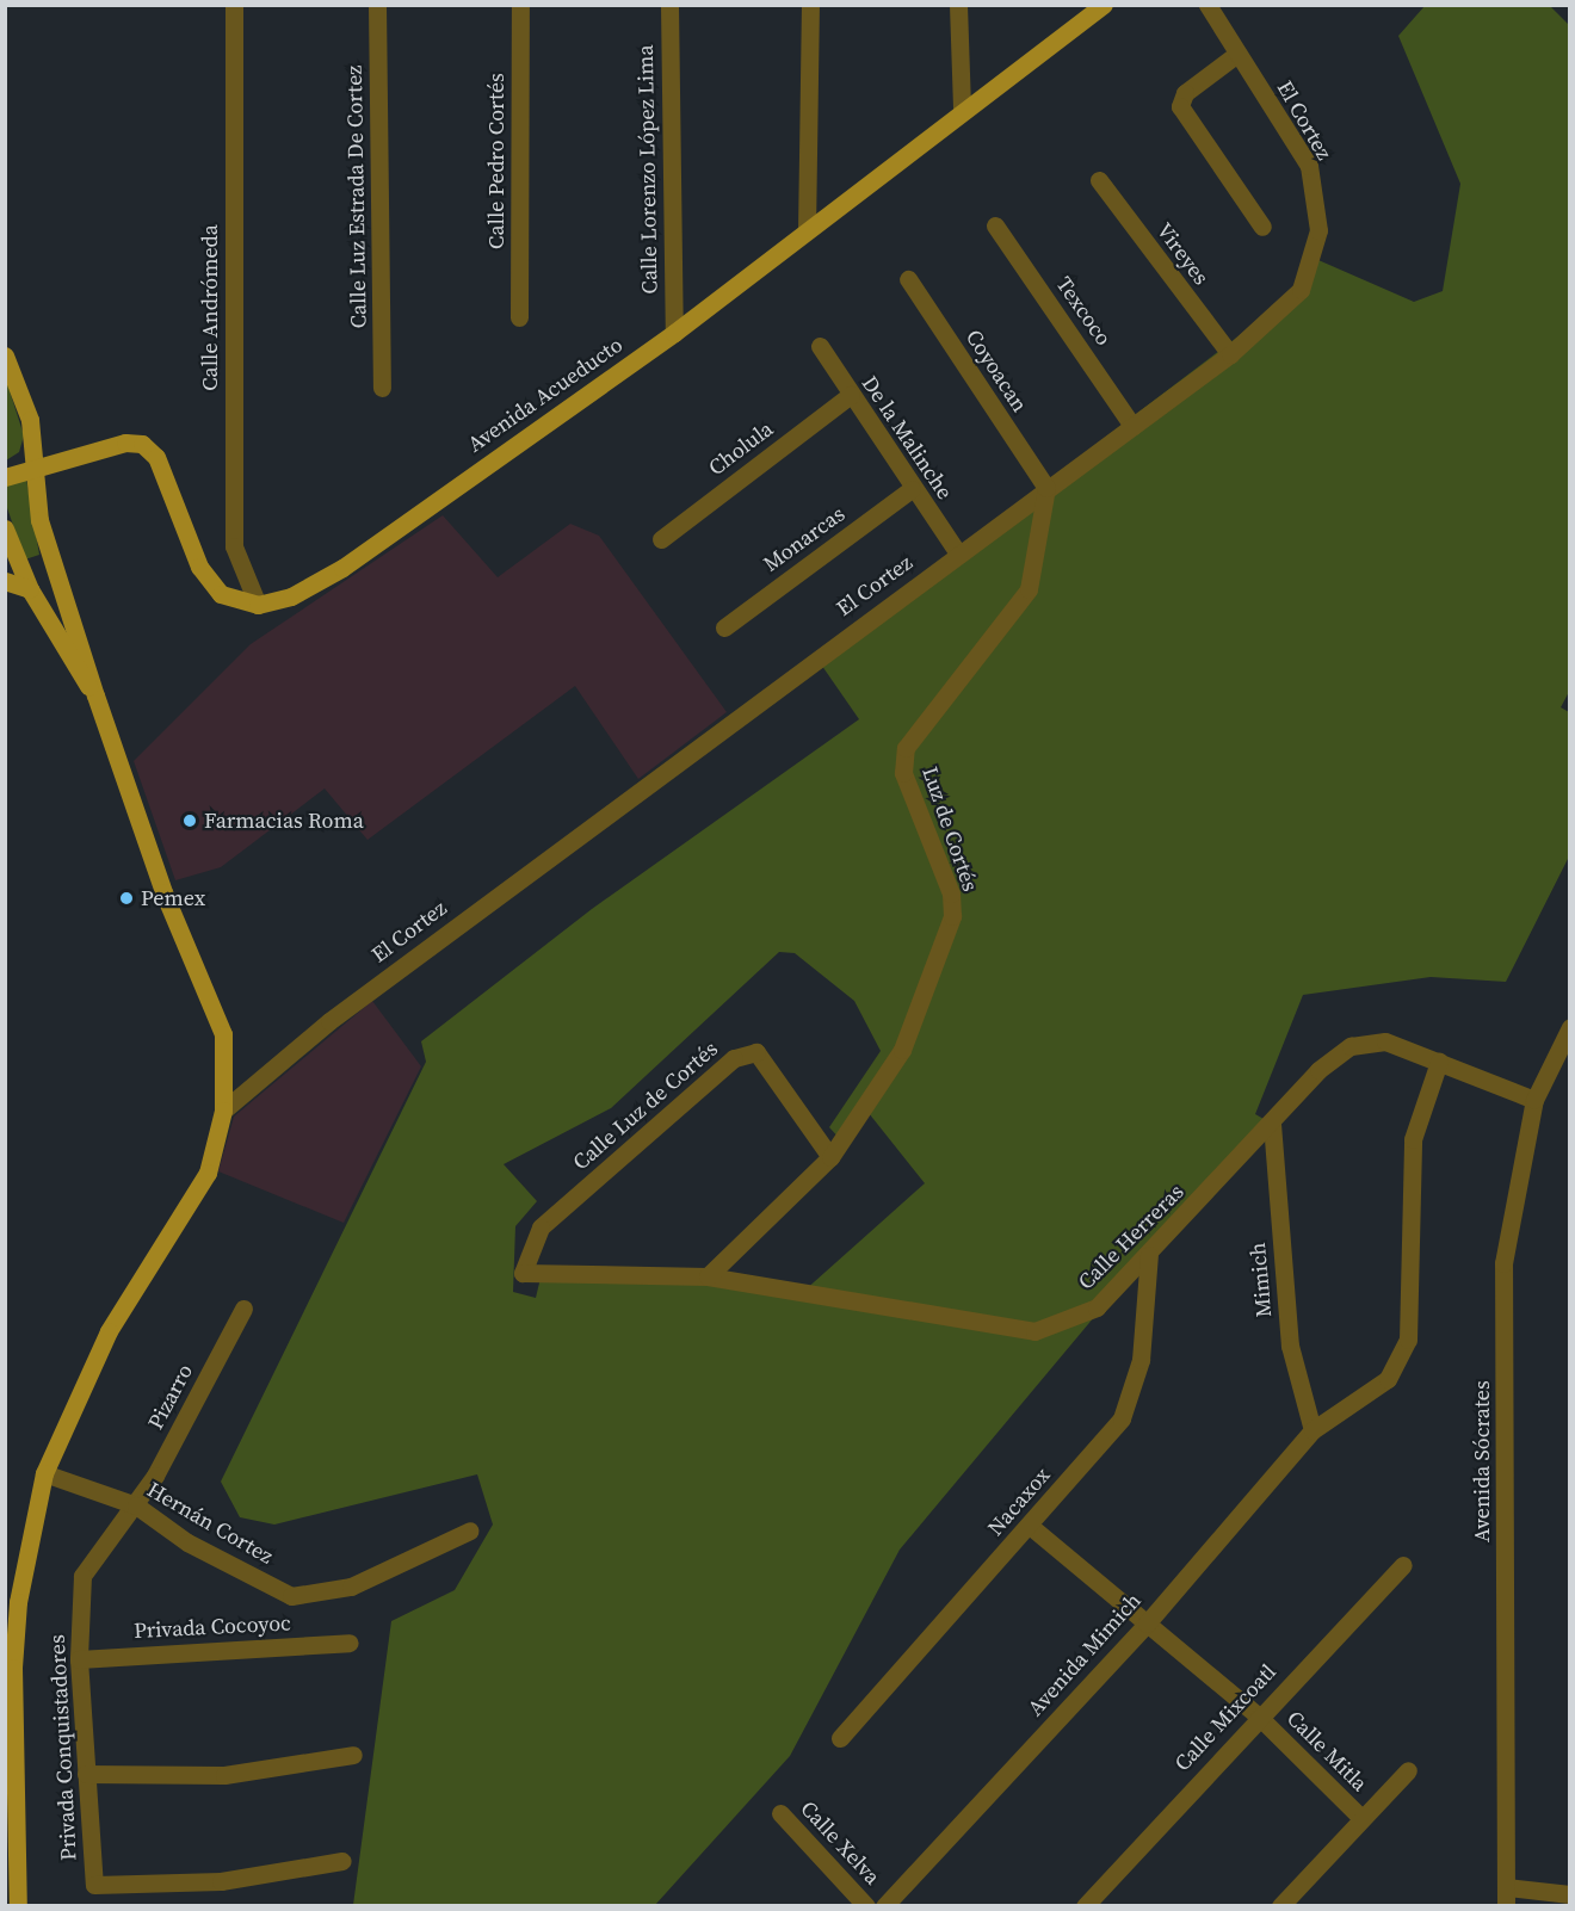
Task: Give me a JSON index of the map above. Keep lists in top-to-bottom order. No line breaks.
{"streets":{"main road":["Avenida Acueducto"],"street":["El Cortez","Calle Pedro Cortés","Calle Lorenzo López Lima","Calle Luz Estrada De Cortez","Vireyes","Calle Andrómeda","Texcoco","Coyoacan","De la Malinche","Cholula","Monarcas","Luz de Cortés","Calle Luz de Cortés","Calle Herreras","Mimich","Pizarro","Avenida Sócrates","Nacaxox","Hernán Cortez","Privada Cocoyoc","Avenida Mimich","Calle Mixcoatl","Privada Conquistadores","Calle Mitla","Calle Xelva"]},"crossings":[["El Cortez","Vireyes"],["El Cortez","Texcoco"],["El Cortez","Coyoacan"],["El Cortez","De la Malinche"],["El Cortez","Luz de Cortés"],["Calle Lorenzo López Lima","Avenida Acueducto"],["Calle Andrómeda","Avenida Acueducto"],["Coyoacan","Luz de Cortés"],["De la Malinche","Cholula"],["De la Malinche","Monarcas"],["Luz de Cortés","Calle Luz de Cortés"],["Luz de Cortés","Calle Herreras"],["Calle Luz de Cortés","Calle Herreras"],["Calle Herreras","Mimich"],["Calle Herreras","Avenida Sócrates"],["Calle Herreras","Nacaxox"],["Calle Herreras","Avenida Mimich"],["Mimich","Avenida Mimich"],["Pizarro","Hernán Cortez"],["Pizarro","Privada Conquistadores"],["Nacaxox","Calle Mitla"],["Hernán Cortez","Privada Conquistadores"],["Privada Cocoyoc","Privada Conquistadores"],["Avenida Mimich","Calle Mitla"],["Calle Mixcoatl","Calle Mitla"]],"places":["Farmacias Roma","Pemex"]}
